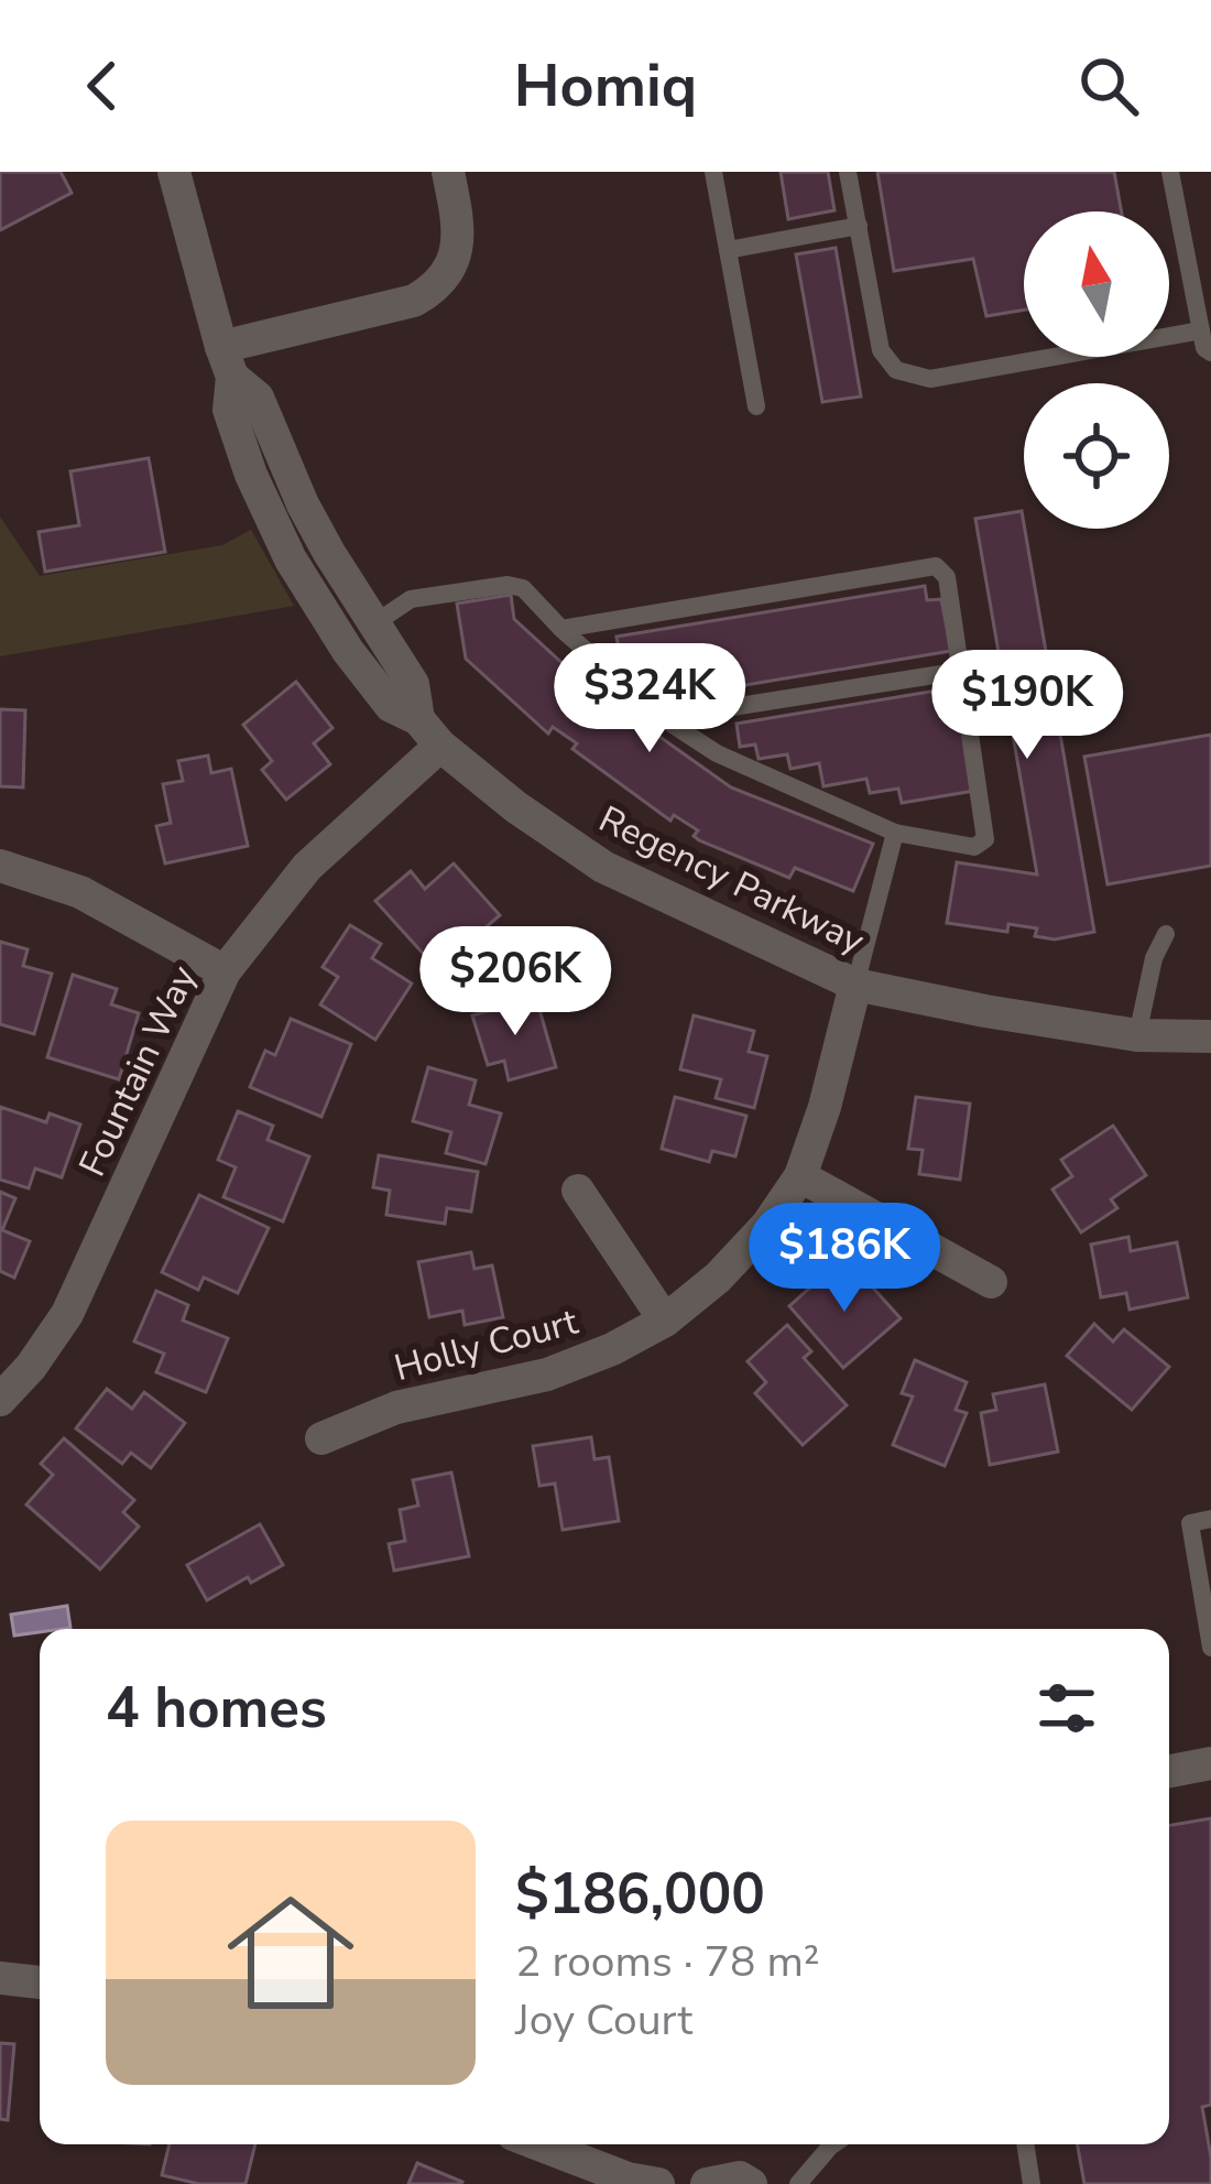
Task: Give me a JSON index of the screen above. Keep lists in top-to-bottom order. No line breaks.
{"streets":{"street":["Regency Parkway","Fountain Way","Holly Court"]},"crossings":[["Regency Parkway","Fountain Way"],["Regency Parkway","Holly Court"]],"north":"top","page":{"header":"Homiq","price":["$324K","$190K","$206K","$186K"],"heading":"4 homes","list":[{"name":"$186,000","note":"2 rooms · 78 m² · Joy Court"}]}}
